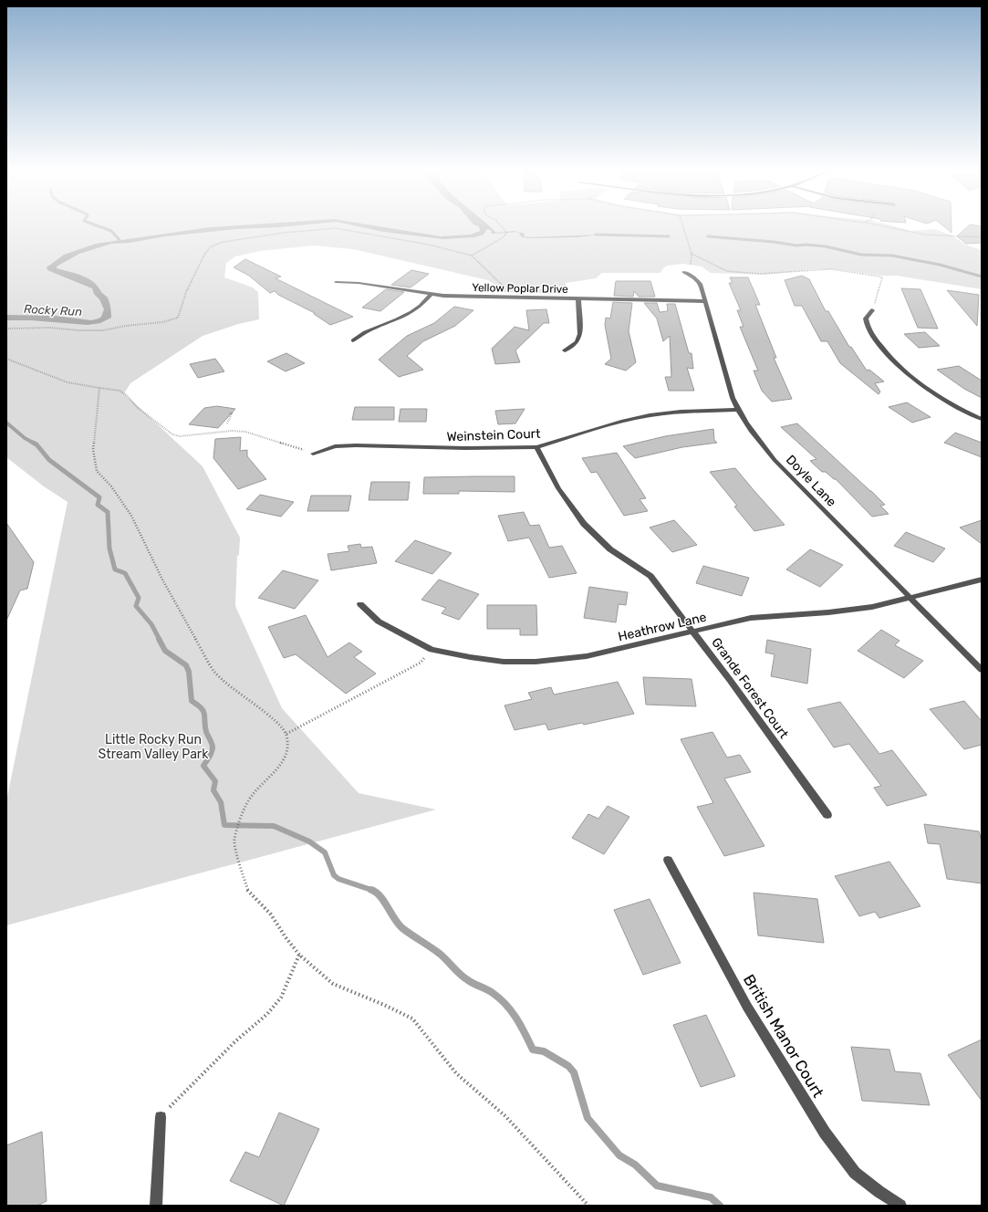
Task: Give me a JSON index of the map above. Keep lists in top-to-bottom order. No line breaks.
{"streets":{"street":["Yellow Poplar Drive","Weinstein Court","Doyle Lane","Heathrow Lane","Grande Forest Court","British Manor Court"]},"crossings":[["Yellow Poplar Drive","Doyle Lane"],["Weinstein Court","Doyle Lane"],["Weinstein Court","Grande Forest Court"],["Doyle Lane","Heathrow Lane"],["Heathrow Lane","Grande Forest Court"]],"water":["Rocky Run"],"parks":["Little Rocky Run Stream Valley Park"]}
